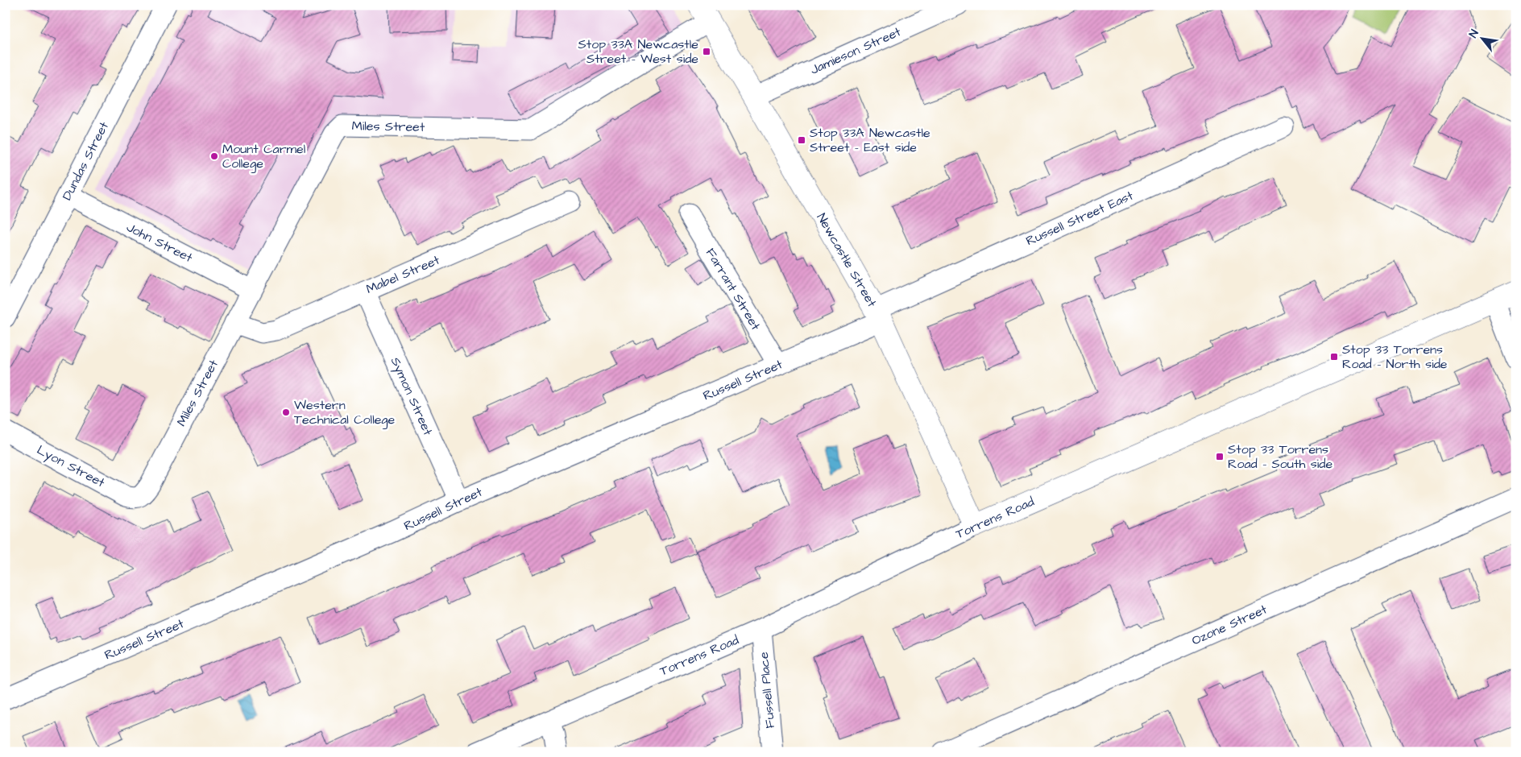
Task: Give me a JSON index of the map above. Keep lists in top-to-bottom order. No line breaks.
{"streets":{"street":["Jamieson Street","Miles Street","Dundas Street","Russell Street East","John Street","Newcastle Street","Mabel Street","Farrant Street","Russell Street","Symon Street","Lyon Street","Torrens Road","Ozone Street","Fussell Place"]},"crossings":[["Jamieson Street","Newcastle Street"],["Miles Street","John Street"],["Miles Street","Newcastle Street"],["Miles Street","Mabel Street"],["Miles Street","Lyon Street"],["Dundas Street","John Street"],["Russell Street East","Newcastle Street"],["Russell Street East","Russell Street"],["Newcastle Street","Russell Street"],["Newcastle Street","Torrens Road"],["Mabel Street","Symon Street"],["Farrant Street","Russell Street"],["Russell Street","Symon Street"],["Torrens Road","Fussell Place"]],"places":{"transit":["Stop 33A Newcastle Street - West side","Stop 33A Newcastle Street - East side","Stop 33 Torrens Road - North side","Stop 33 Torrens Road - South side"],"other":["Mount Carmel College","Western Technical College"]},"north":"top left"}
